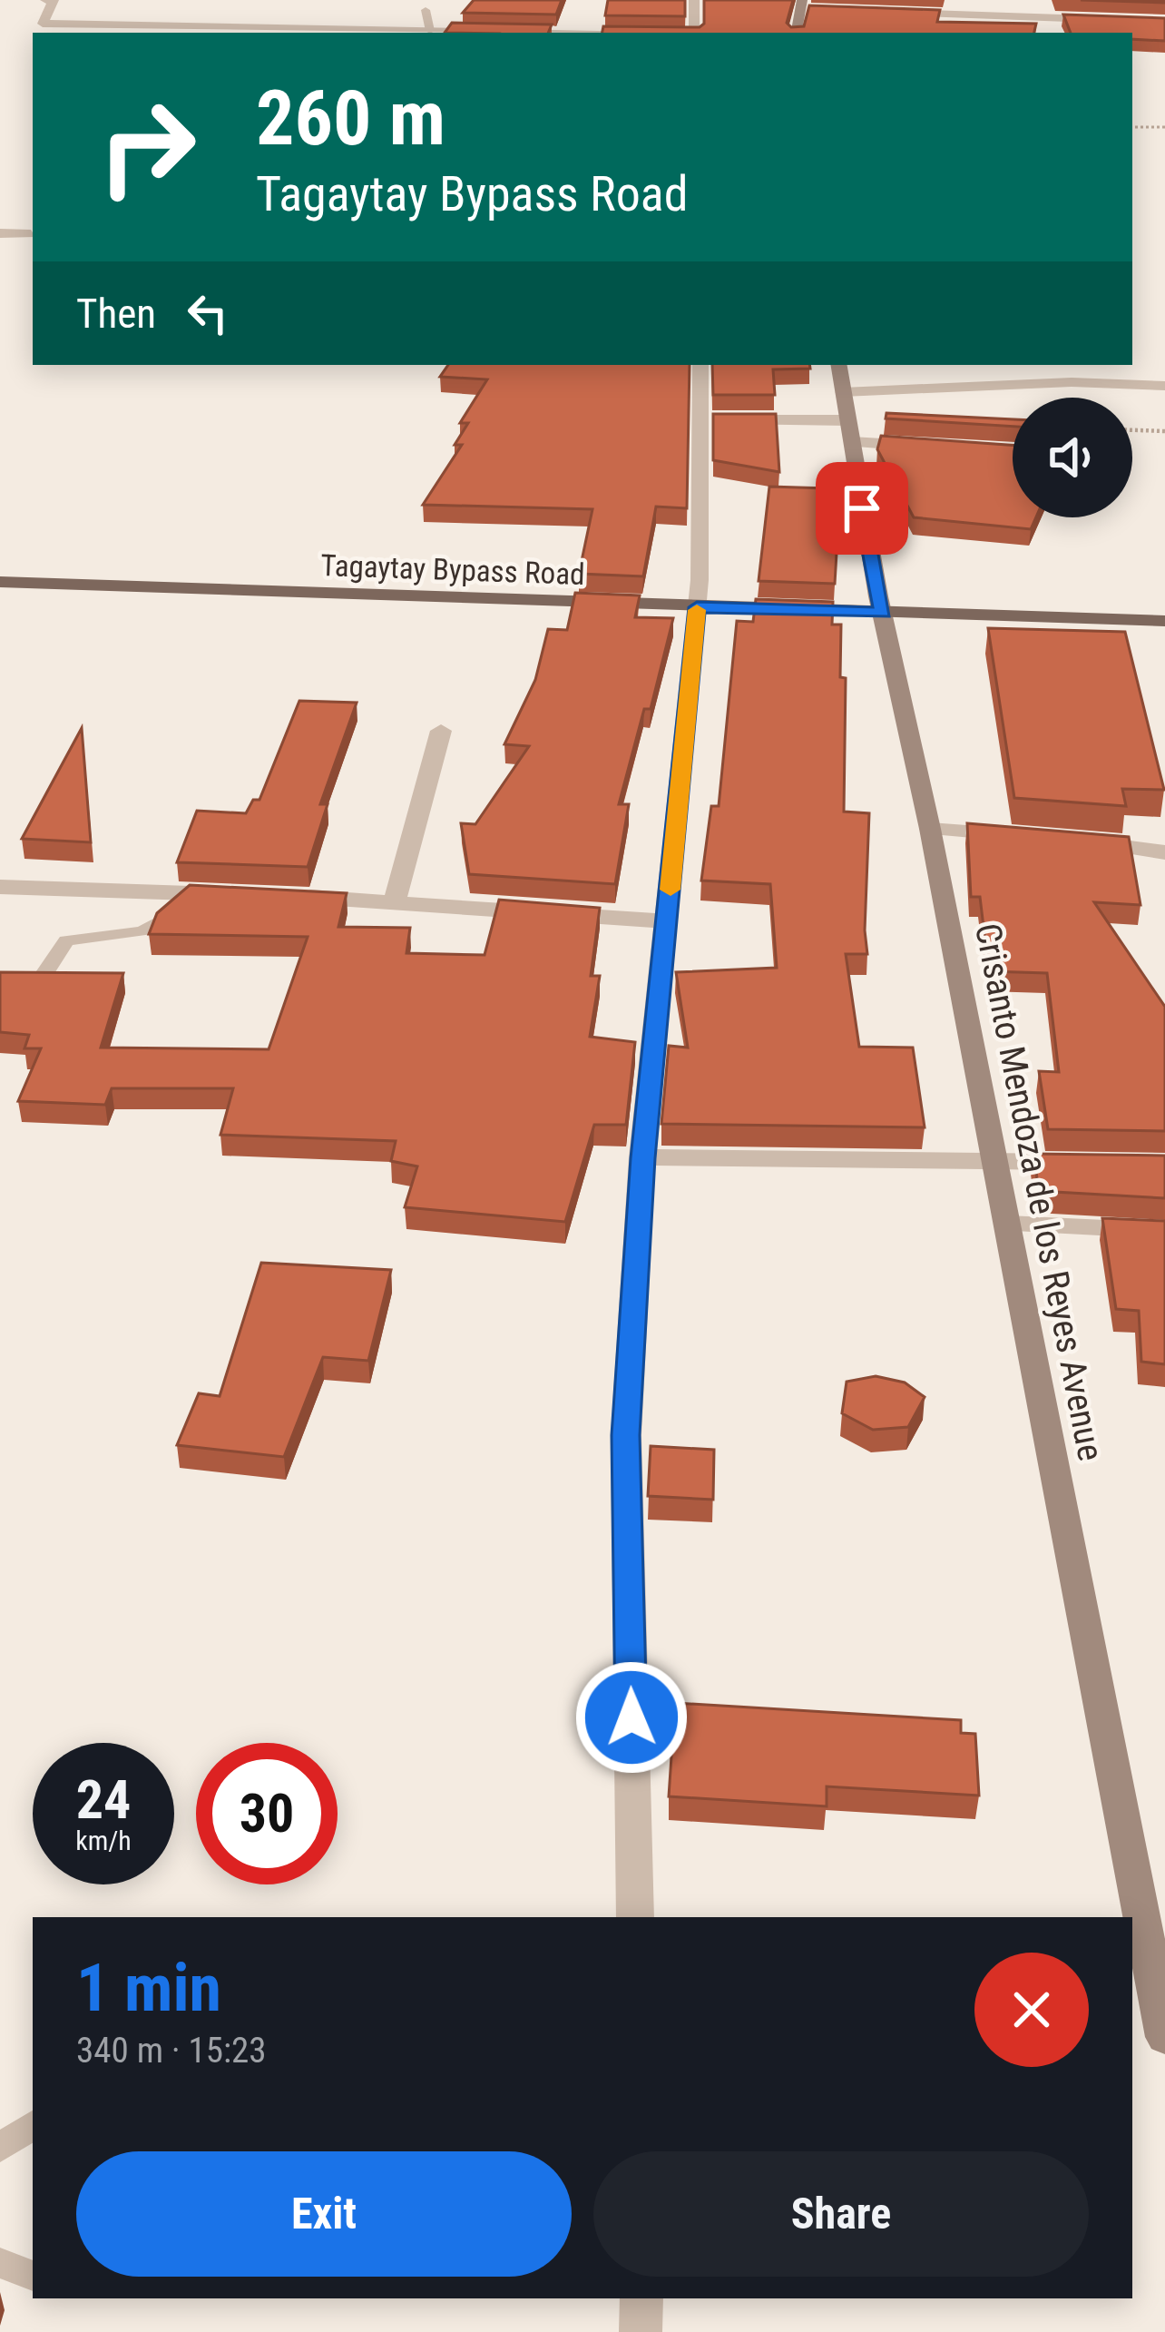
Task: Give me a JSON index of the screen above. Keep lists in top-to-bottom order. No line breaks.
{"streets":{"main road":["Tagaytay Bypass Road","Crisanto Mendoza de los Reyes Avenue"]},"crossings":[["Tagaytay Bypass Road","Crisanto Mendoza de los Reyes Avenue"]],"page":{"turn":["260 m","Tagaytay Bypass Road"],"then":"Then","speed":"24 km/h","limit":"30","heading":["1 min","340 m · 15:23"],"buttons":["Exit","Share"]}}
